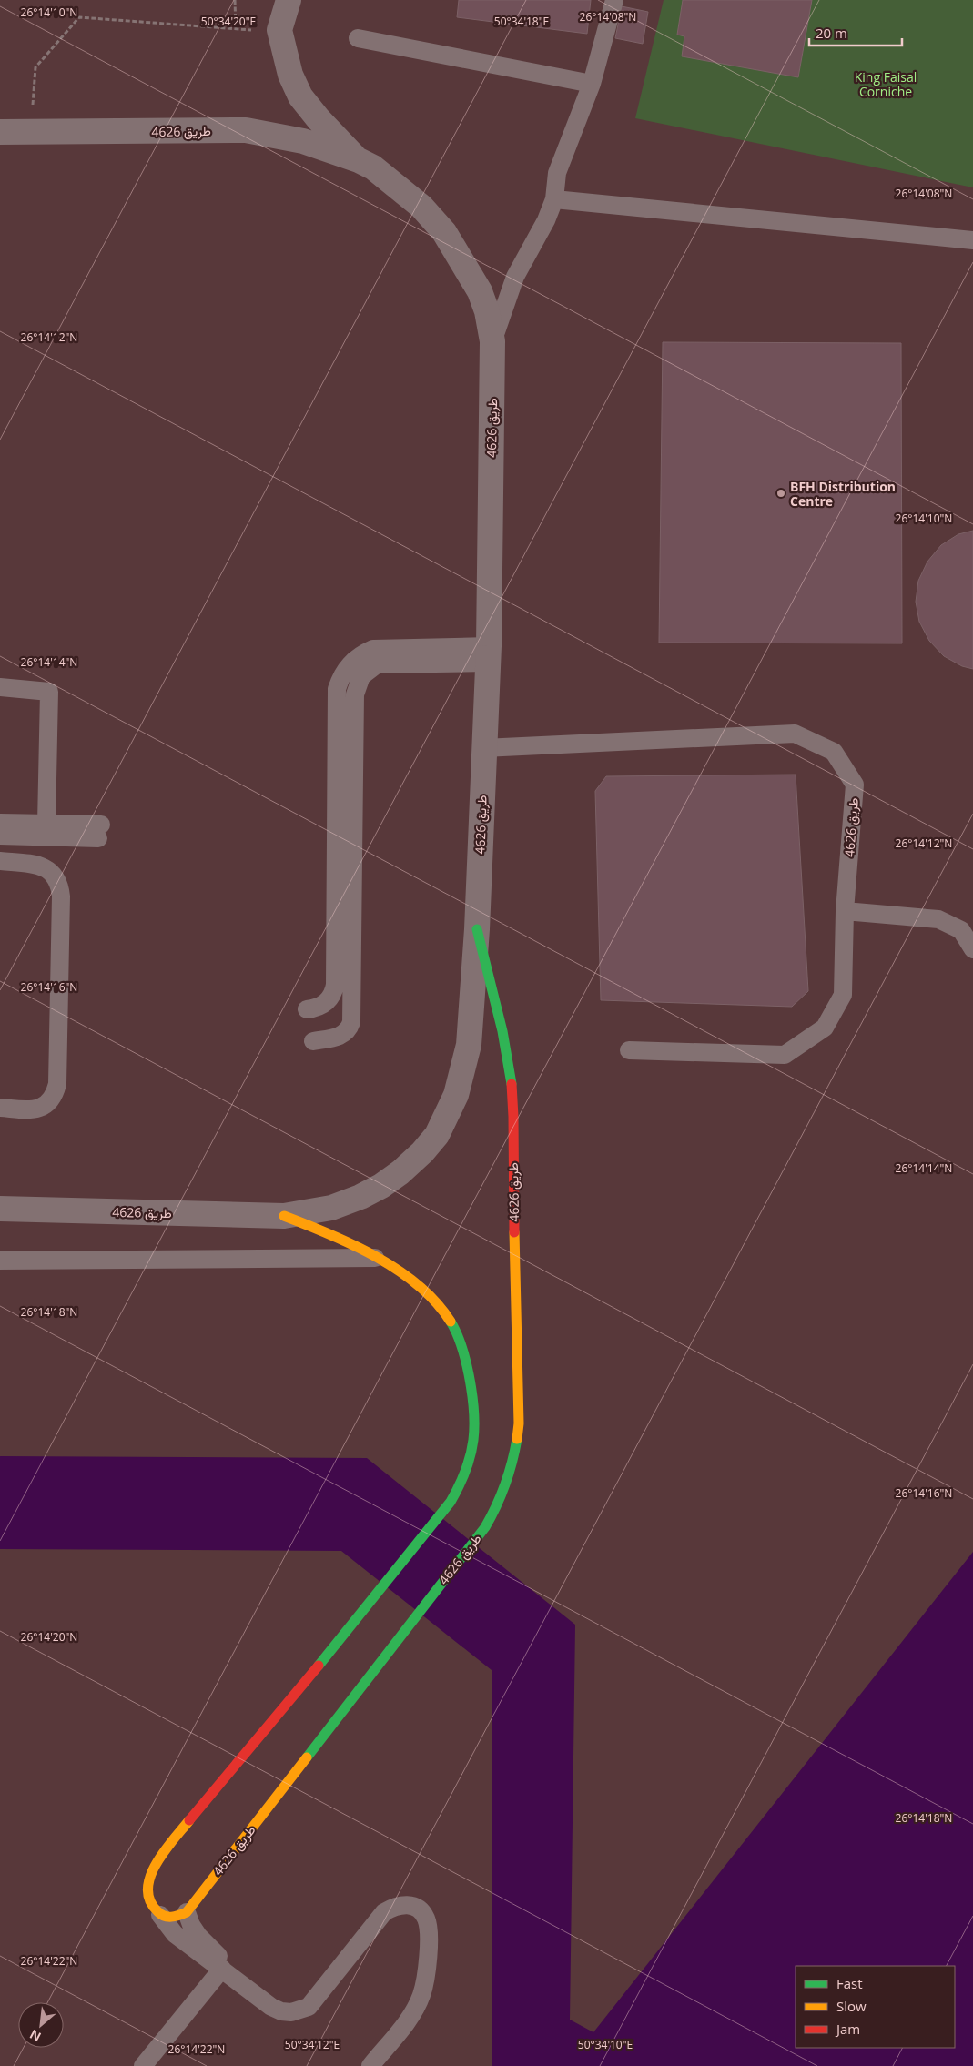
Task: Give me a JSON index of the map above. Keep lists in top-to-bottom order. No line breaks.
{"streets":{"street":["طريق 4626"]},"parks":["King Faisal Corniche"],"places":["BFH Distribution Centre"],"legend":["Fast","Slow","Jam"],"scale_bar":"20 m","north":"bottom left","coordinates":["26°14'10\"N","26°14'08\"N","50°34'20\"E","50°34'18\"E","26°14'12\"N","26°14'14\"N","26°14'16\"N","26°14'18\"N","26°14'20\"N","26°14'22\"N","50°34'12\"E","50°34'10\"E"]}
